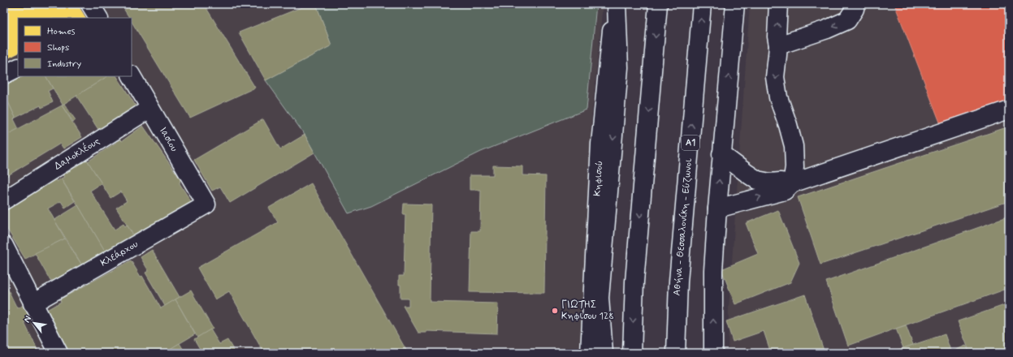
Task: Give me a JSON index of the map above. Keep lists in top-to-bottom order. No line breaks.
{"streets":{"main road":["Ιασίου","Α1","Δαμοκλέους","Κηφισού","Αθήνα - Θεσσαλονίκη - Εύζωνοι","Κλεάρχου"]},"crossings":[["Ιασίου","Δαμοκλέους"],["Ιασίου","Κλεάρχου"]],"places":["ΓΙΩΤΗΣ Κηφισου 128"],"legend":["Homes","Shops","Industry"],"north":"top left"}
